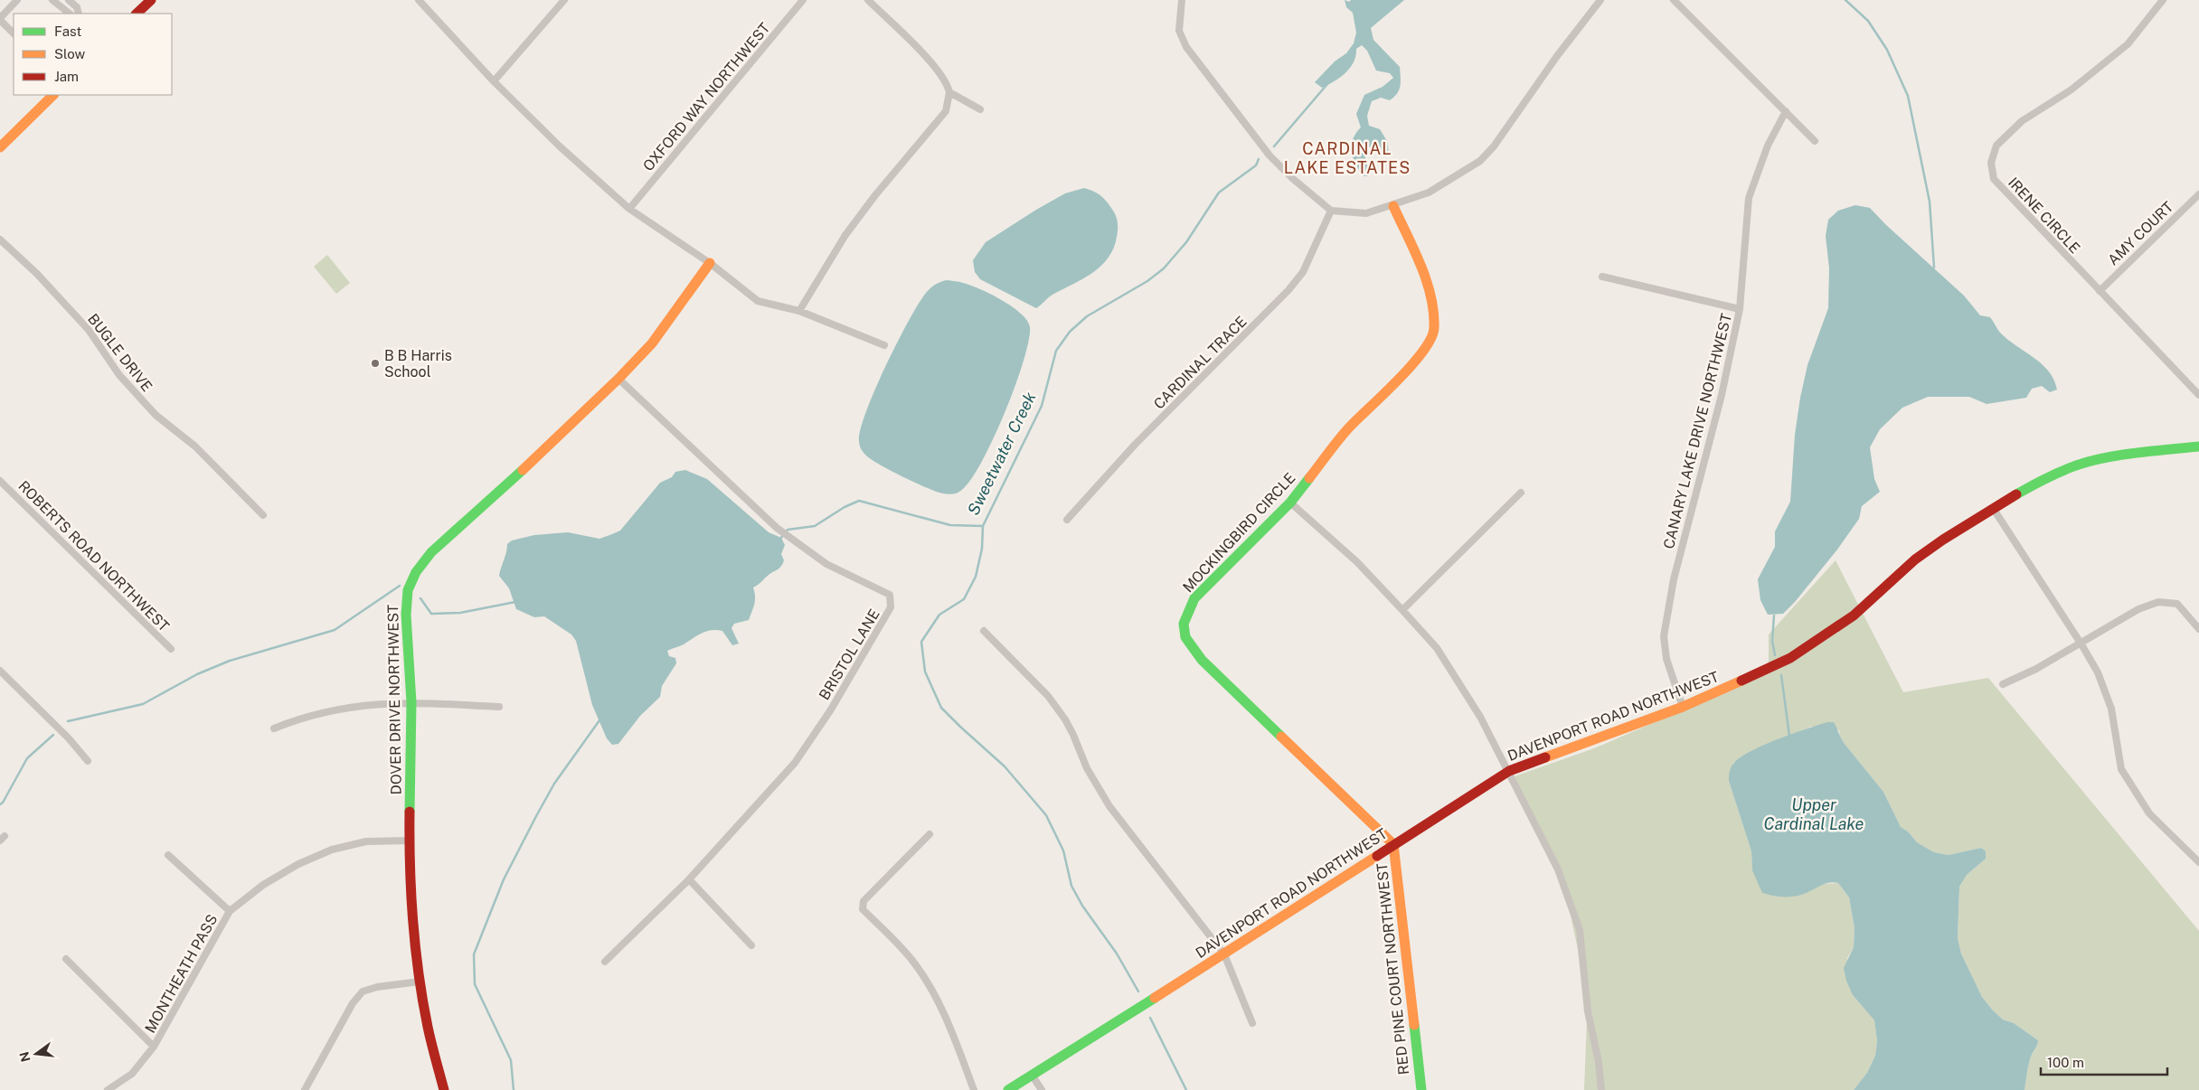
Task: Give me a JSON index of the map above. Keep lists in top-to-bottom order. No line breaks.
{"streets":{"street":["OXFORD WAY NORTHWEST","IRENE CIRCLE","AMY COURT","BUGLE DRIVE","CARDINAL TRACE","CANARY LAKE DRIVE NORTHWEST","MOCKINGBIRD CIRCLE","ROBERTS ROAD NORTHWEST","BRISTOL LANE","DOVER DRIVE NORTHWEST","DAVENPORT ROAD NORTHWEST","RED PINE COURT NORTHWEST","MONTHEATH PASS"]},"crossings":[["IRENE CIRCLE","AMY COURT"],["CANARY LAKE DRIVE NORTHWEST","DAVENPORT ROAD NORTHWEST"],["MOCKINGBIRD CIRCLE","DAVENPORT ROAD NORTHWEST"],["MOCKINGBIRD CIRCLE","RED PINE COURT NORTHWEST"],["BRISTOL LANE","DOVER DRIVE NORTHWEST"],["DOVER DRIVE NORTHWEST","MONTHEATH PASS"],["DAVENPORT ROAD NORTHWEST","RED PINE COURT NORTHWEST"]],"districts":["CARDINAL LAKE ESTATES"],"water":["Sweetwater Creek","Upper Cardinal Lake"],"places":["B B Harris School"],"legend":["Fast","Slow","Jam"],"scale_bar":"100 m","north":"left"}
